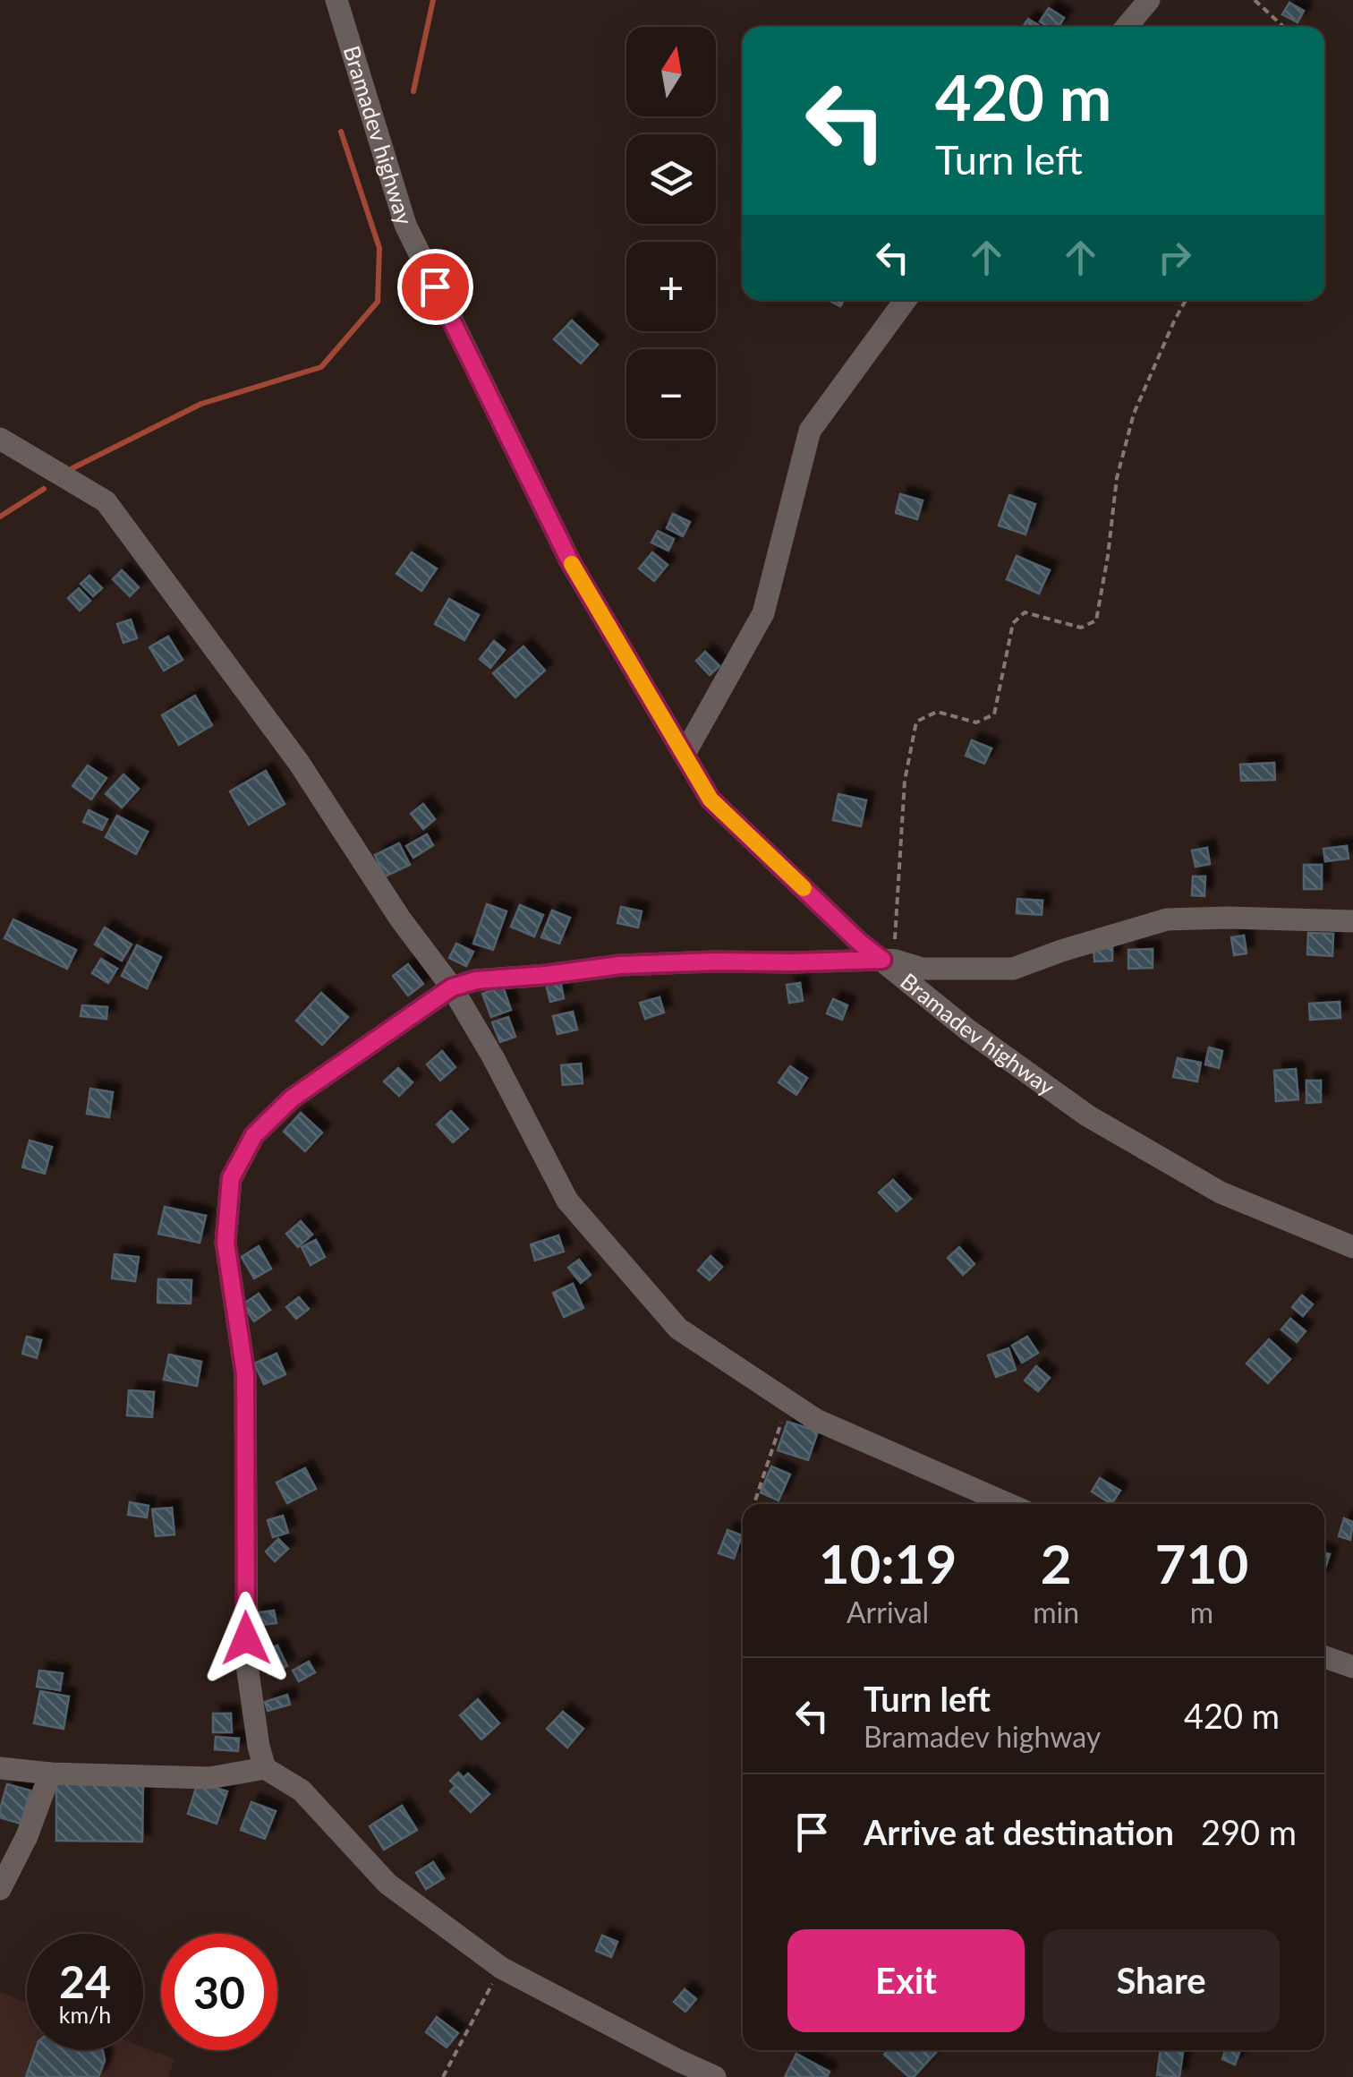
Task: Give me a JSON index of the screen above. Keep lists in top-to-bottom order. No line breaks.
{"streets":{"street":["Bramadev highway"]},"north":"top","page":{"map_buttons":["+","−"],"turn":["420 m","Turn left"],"eta":["10:19","Arrival","2","min","710","m"],"list":[{"name":"Turn left","note":"Bramadev highway","value":"420 m"},{"name":"Arrive at destination","value":"290 m"}],"buttons":["Exit","Share"],"speed":"24 km/h","limit":"30"}}
